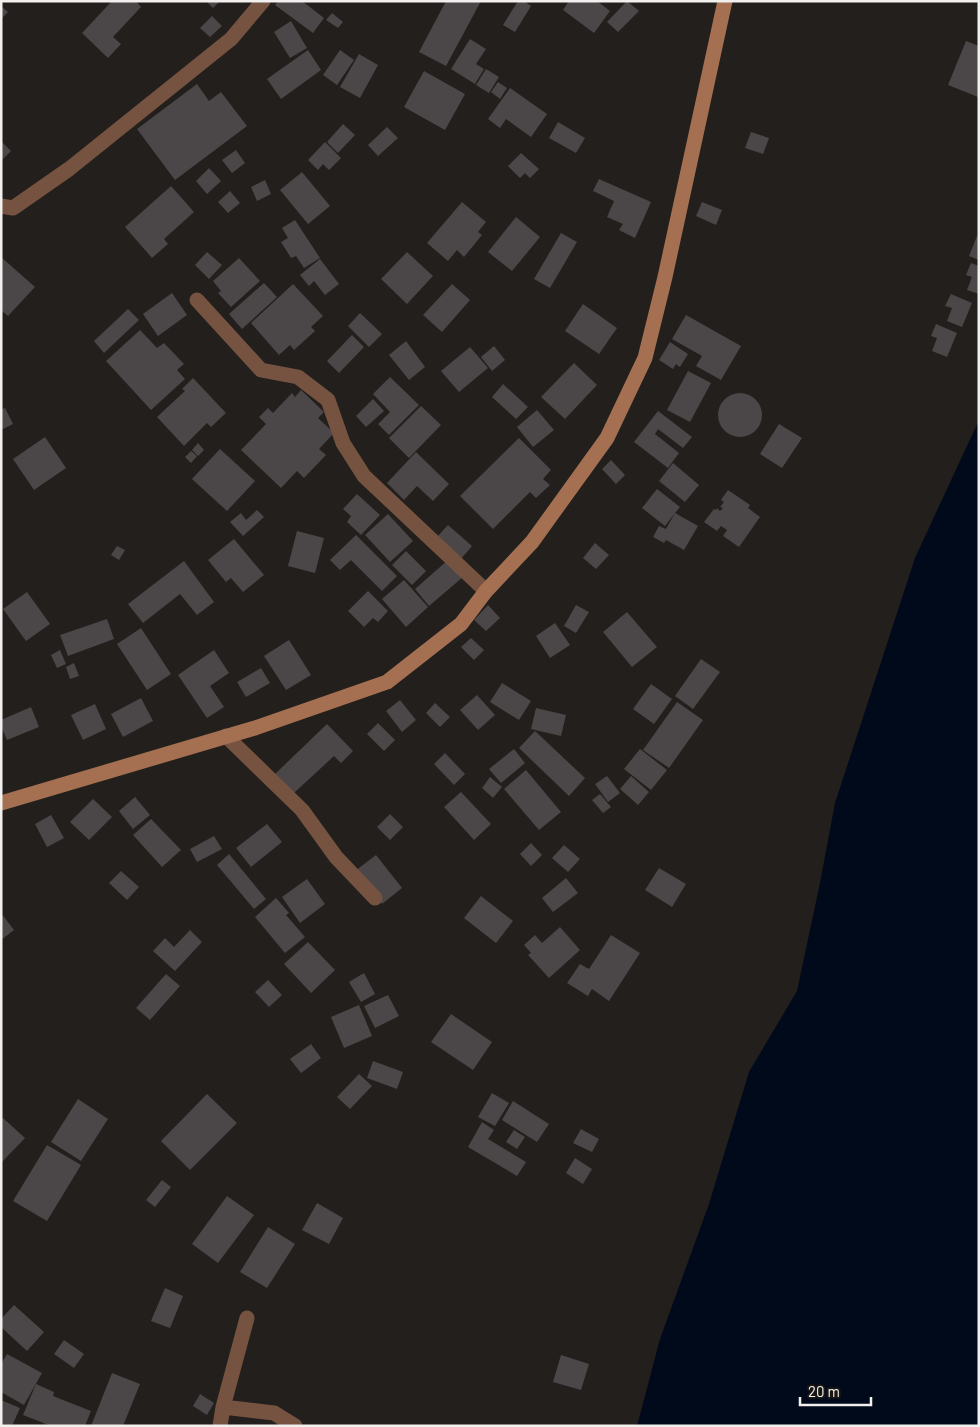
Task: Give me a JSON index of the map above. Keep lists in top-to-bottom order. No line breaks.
{"scale_bar":"20 m"}
